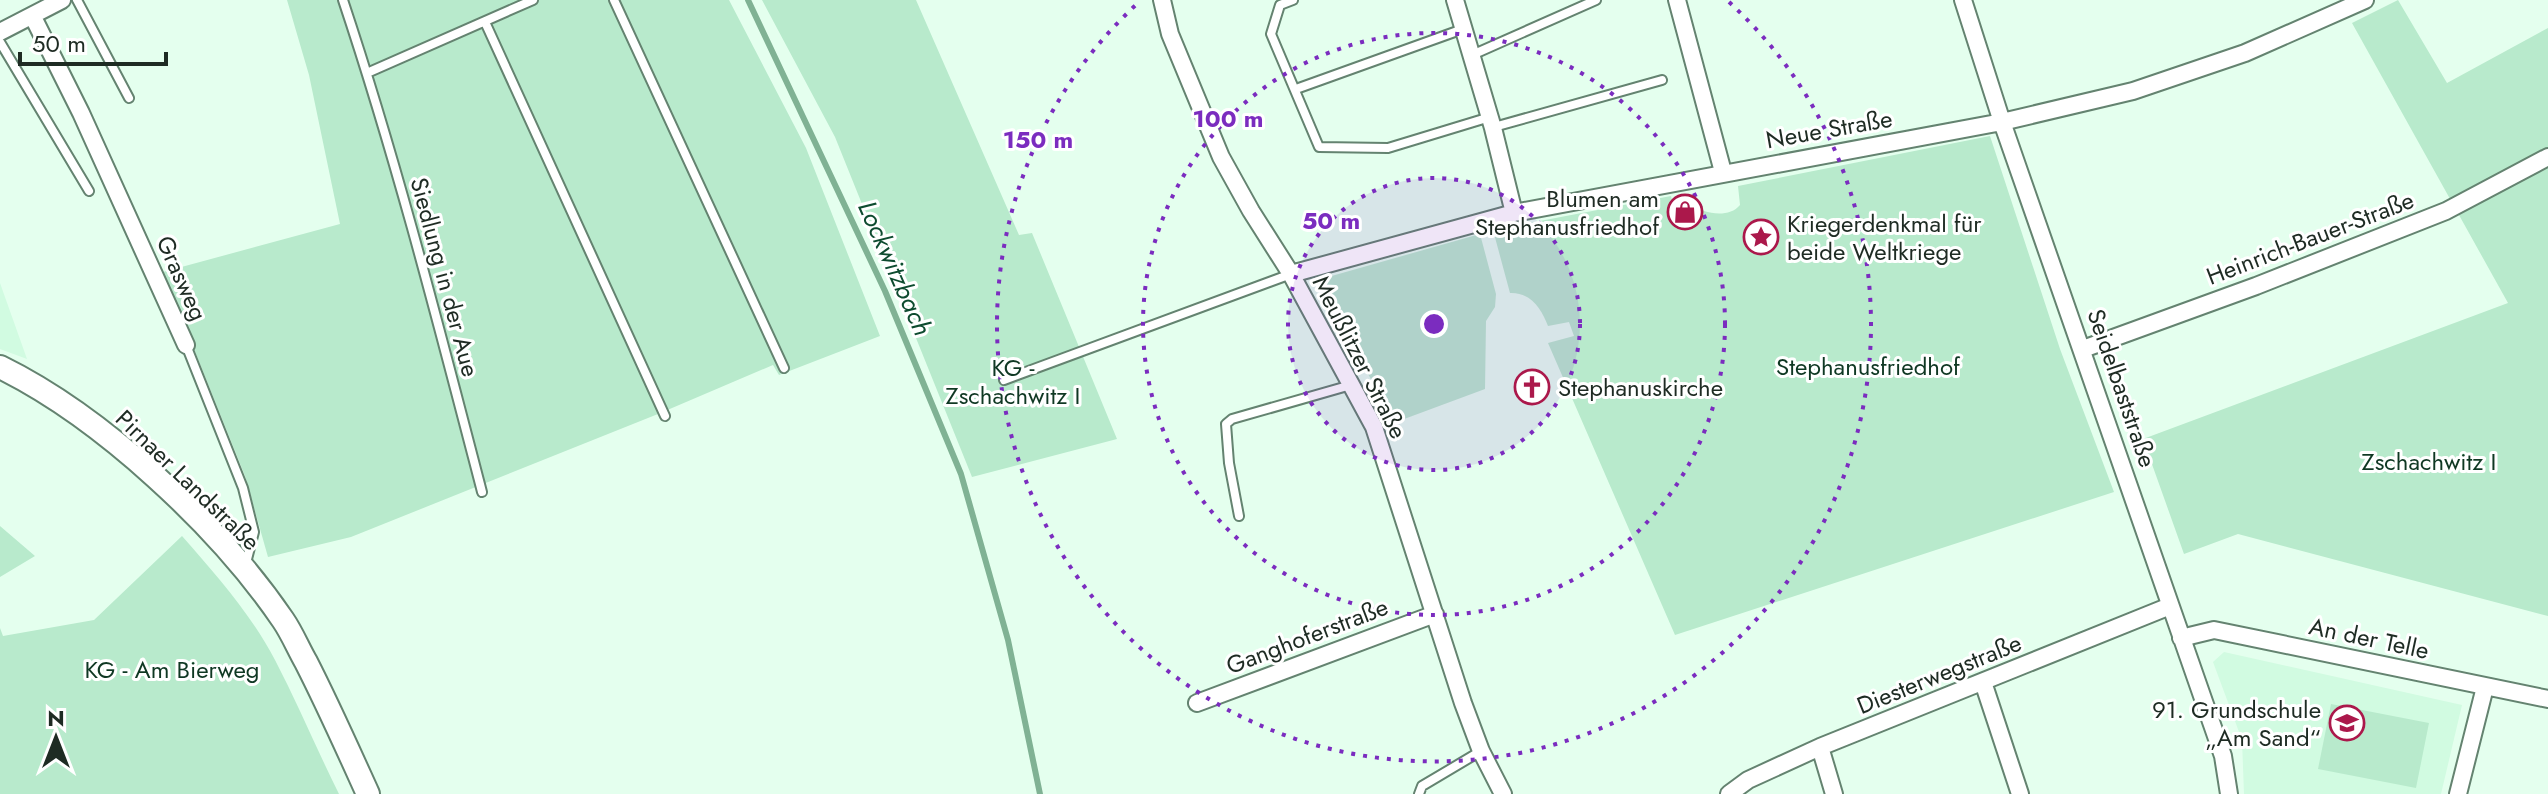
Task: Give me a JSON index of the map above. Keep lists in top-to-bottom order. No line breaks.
{"streets":{"street":["Neue Straße","Heinrich-Bauer-Straße","Grasweg","Meußlitzer Straße","Seidelbaststraße","Pirnaer Landstraße","Ganghoferstraße","An der Telle","Diesterwegstraße"],"lane":["Siedlung in der Aue"]},"crossings":[["Neue Straße","Meußlitzer Straße"],["Neue Straße","Seidelbaststraße"],["Heinrich-Bauer-Straße","Seidelbaststraße"],["Grasweg","Pirnaer Landstraße"],["Meußlitzer Straße","Ganghoferstraße"],["Seidelbaststraße","An der Telle"],["Seidelbaststraße","Diesterwegstraße"]],"water":["Lockwitzbach"],"parks":["Stephanusfriedhof","KG - Zschachwitz I","Zschachwitz I","KG - Am Bierweg"],"places":{"shop":["Blumen am Stephanusfriedhof"],"place":["Kriegerdenkmal für beide Weltkriege"],"church":["Stephanuskirche"],"school or university":["91. Grundschule „Am Sand“"]},"scale_bar":"50 m","north":"top","rings":["100 m","150 m","50 m"]}
